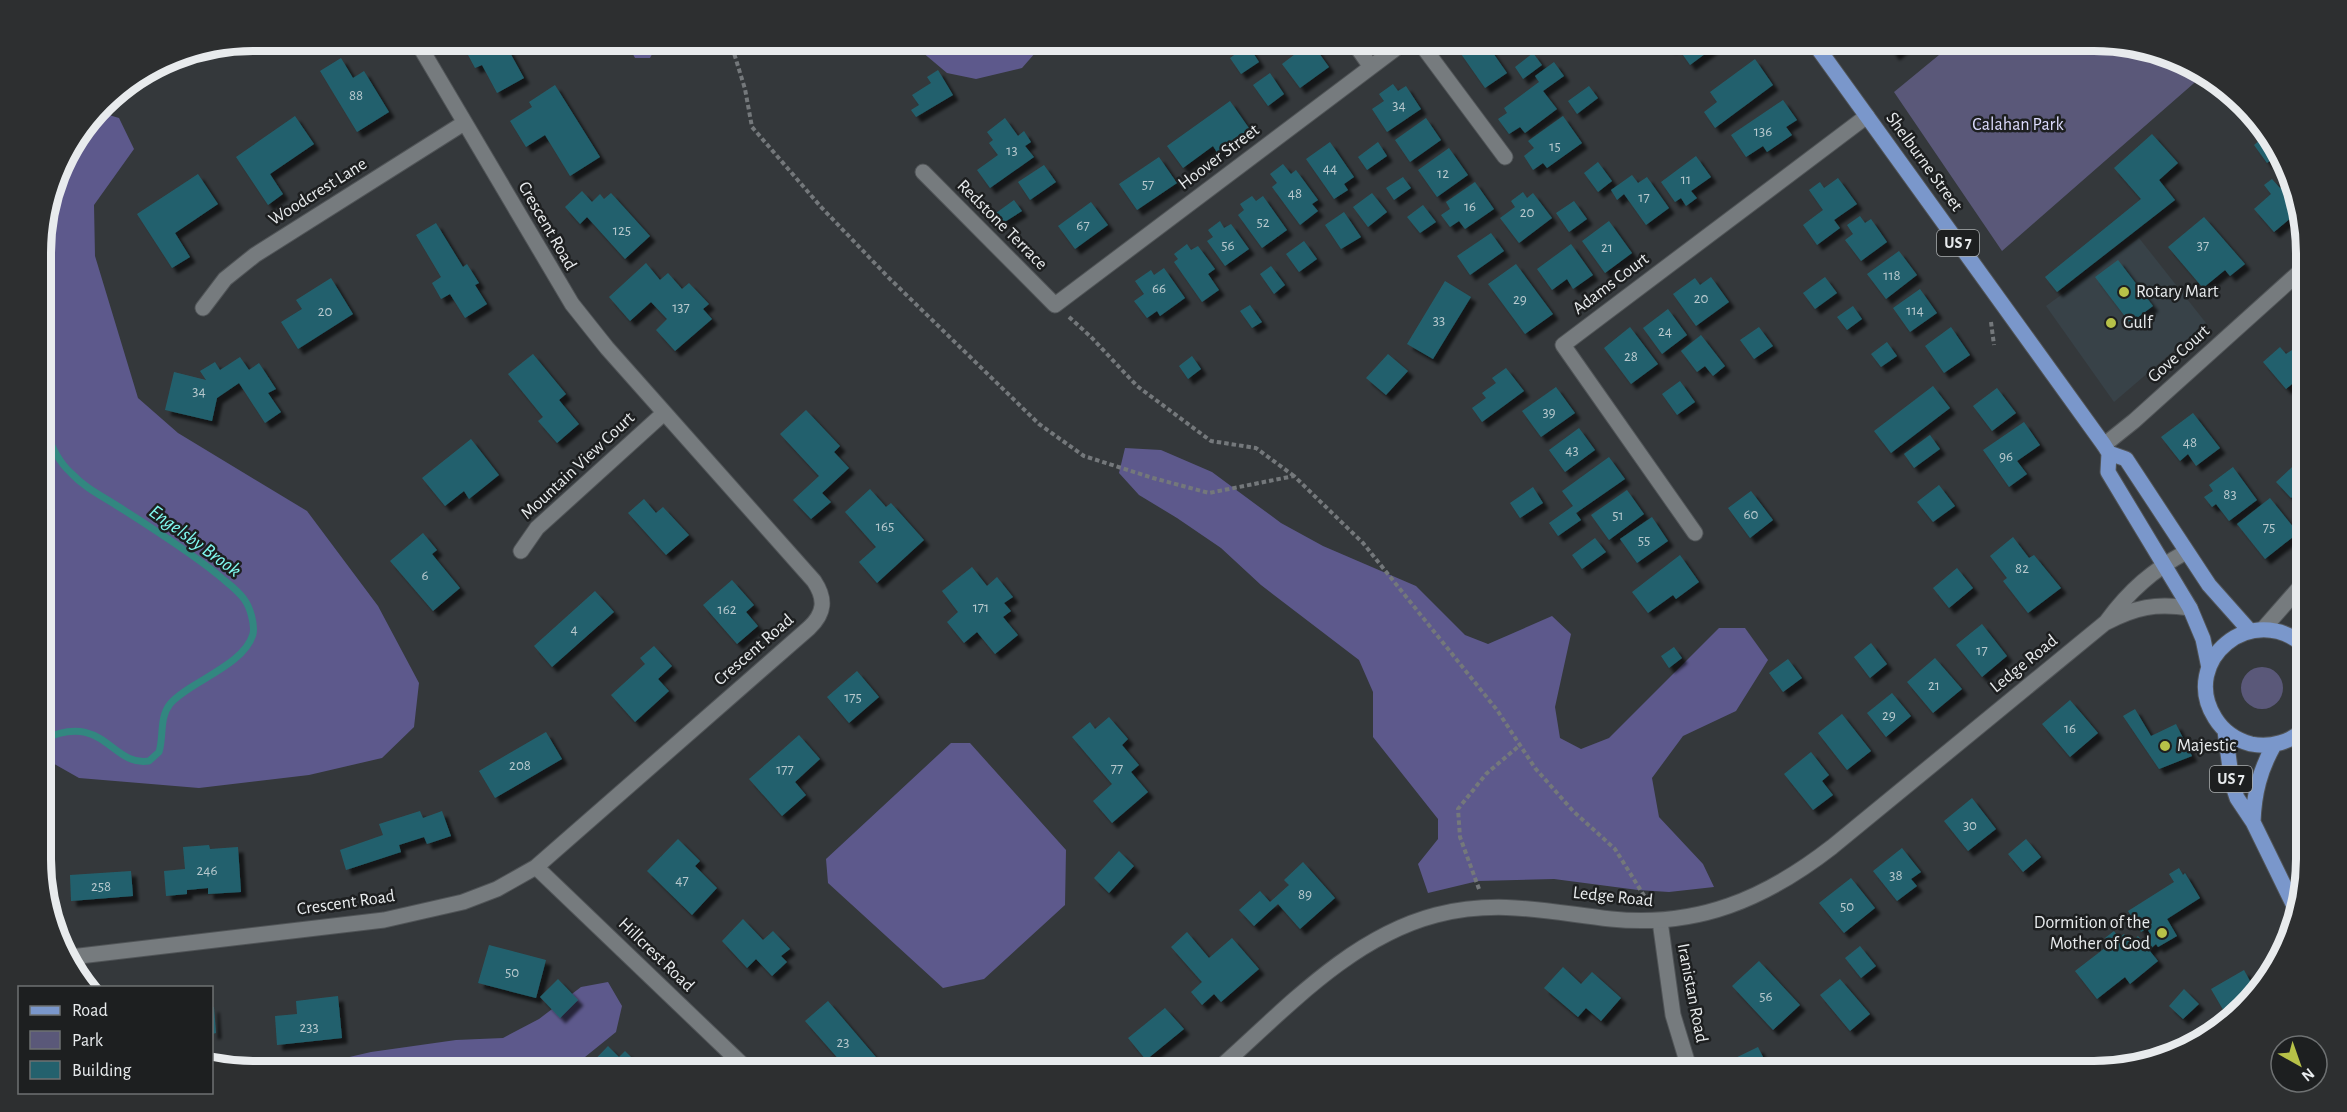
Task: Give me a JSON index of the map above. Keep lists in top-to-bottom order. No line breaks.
{"streets":{"main road":["Shelburne Street","US 7"],"street":["Hoover Street","Woodcrest Lane","Redstone Terrace","Crescent Road","Adams Court","Gove Court","Mountain View Court","Ledge Road","Hillcrest Road","Iranistan Road"]},"crossings":[["Hoover Street","Redstone Terrace"],["Shelburne Street","US 7"],["Shelburne Street","Adams Court"],["Shelburne Street","Gove Court"],["Shelburne Street","Ledge Road"],["Woodcrest Lane","Crescent Road"],["Crescent Road","Mountain View Court"],["Crescent Road","Hillcrest Road"],["Ledge Road","Iranistan Road"]],"water":["Engelsby Brook"],"parks":["Calahan Park"],"places":["Rotary Mart","Gulf","Majestic","Dormition of the Mother of God"],"house_numbers":["88","34","136","15","13","44","12","11","57","48","17","16","20","52","67","125","56","37","21","118","66","20","29","137","114","20","33","24","28","34","39","48","43","96","83","60","51","165","75","55","82","6","171","162","4","17","21","175","29","16","208","77","177","30","246","38","47","258","89","50","50","56","233","23"],"legend":["Road","Park","Building"],"north":"bottom right"}
